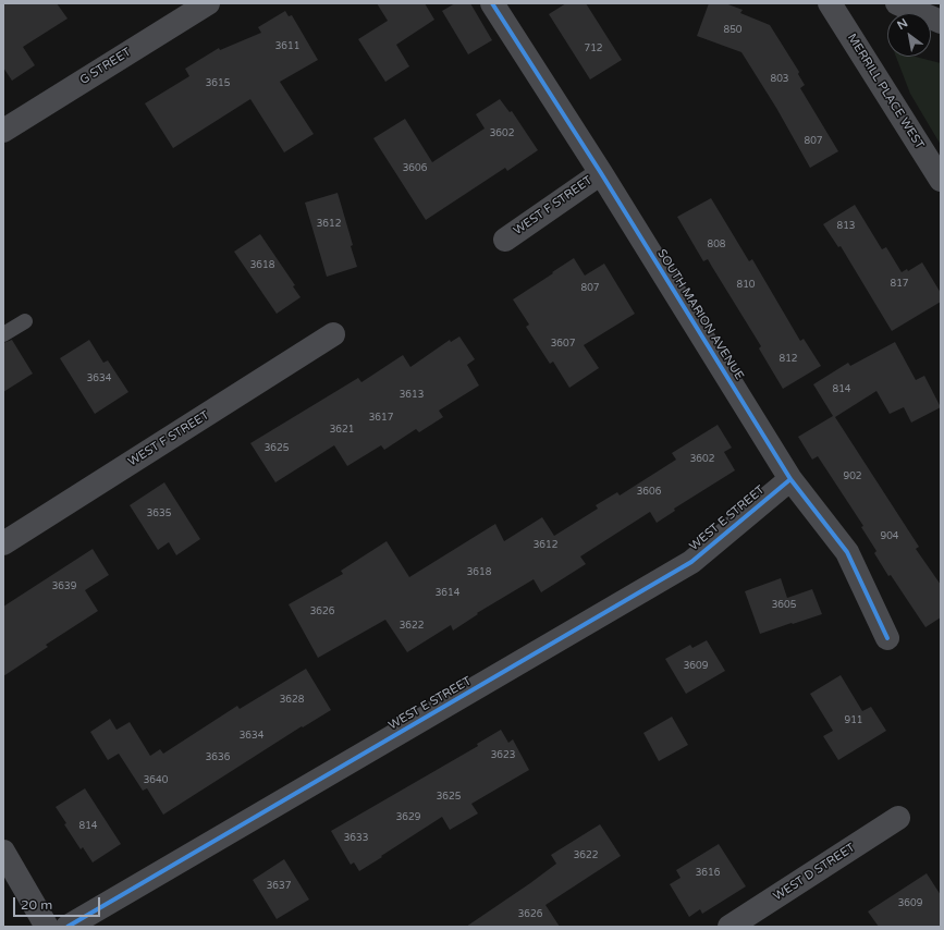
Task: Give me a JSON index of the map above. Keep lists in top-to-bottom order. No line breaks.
{"streets":{"street":["G STREET","MERRILL PLACE WEST","WEST F STREET","SOUTH MARION AVENUE","WEST E STREET","WEST D STREET"]},"crossings":[["WEST F STREET","SOUTH MARION AVENUE"],["SOUTH MARION AVENUE","WEST E STREET"]],"house_numbers":["850","3611","712","803","3615","3602","807","3606","3612","813","808","3618","817","810","807","3607","812","3634","814","3613","3617","3621","3625","3602","902","3606","3635","904","3612","3618","3639","3614","3605","3626","3622","3609","3628","911","3634","3623","3636","3640","3625","3629","814","3633","3622","3616","3637","3609","3626"],"scale_bar":"20 m","north":"top left"}
